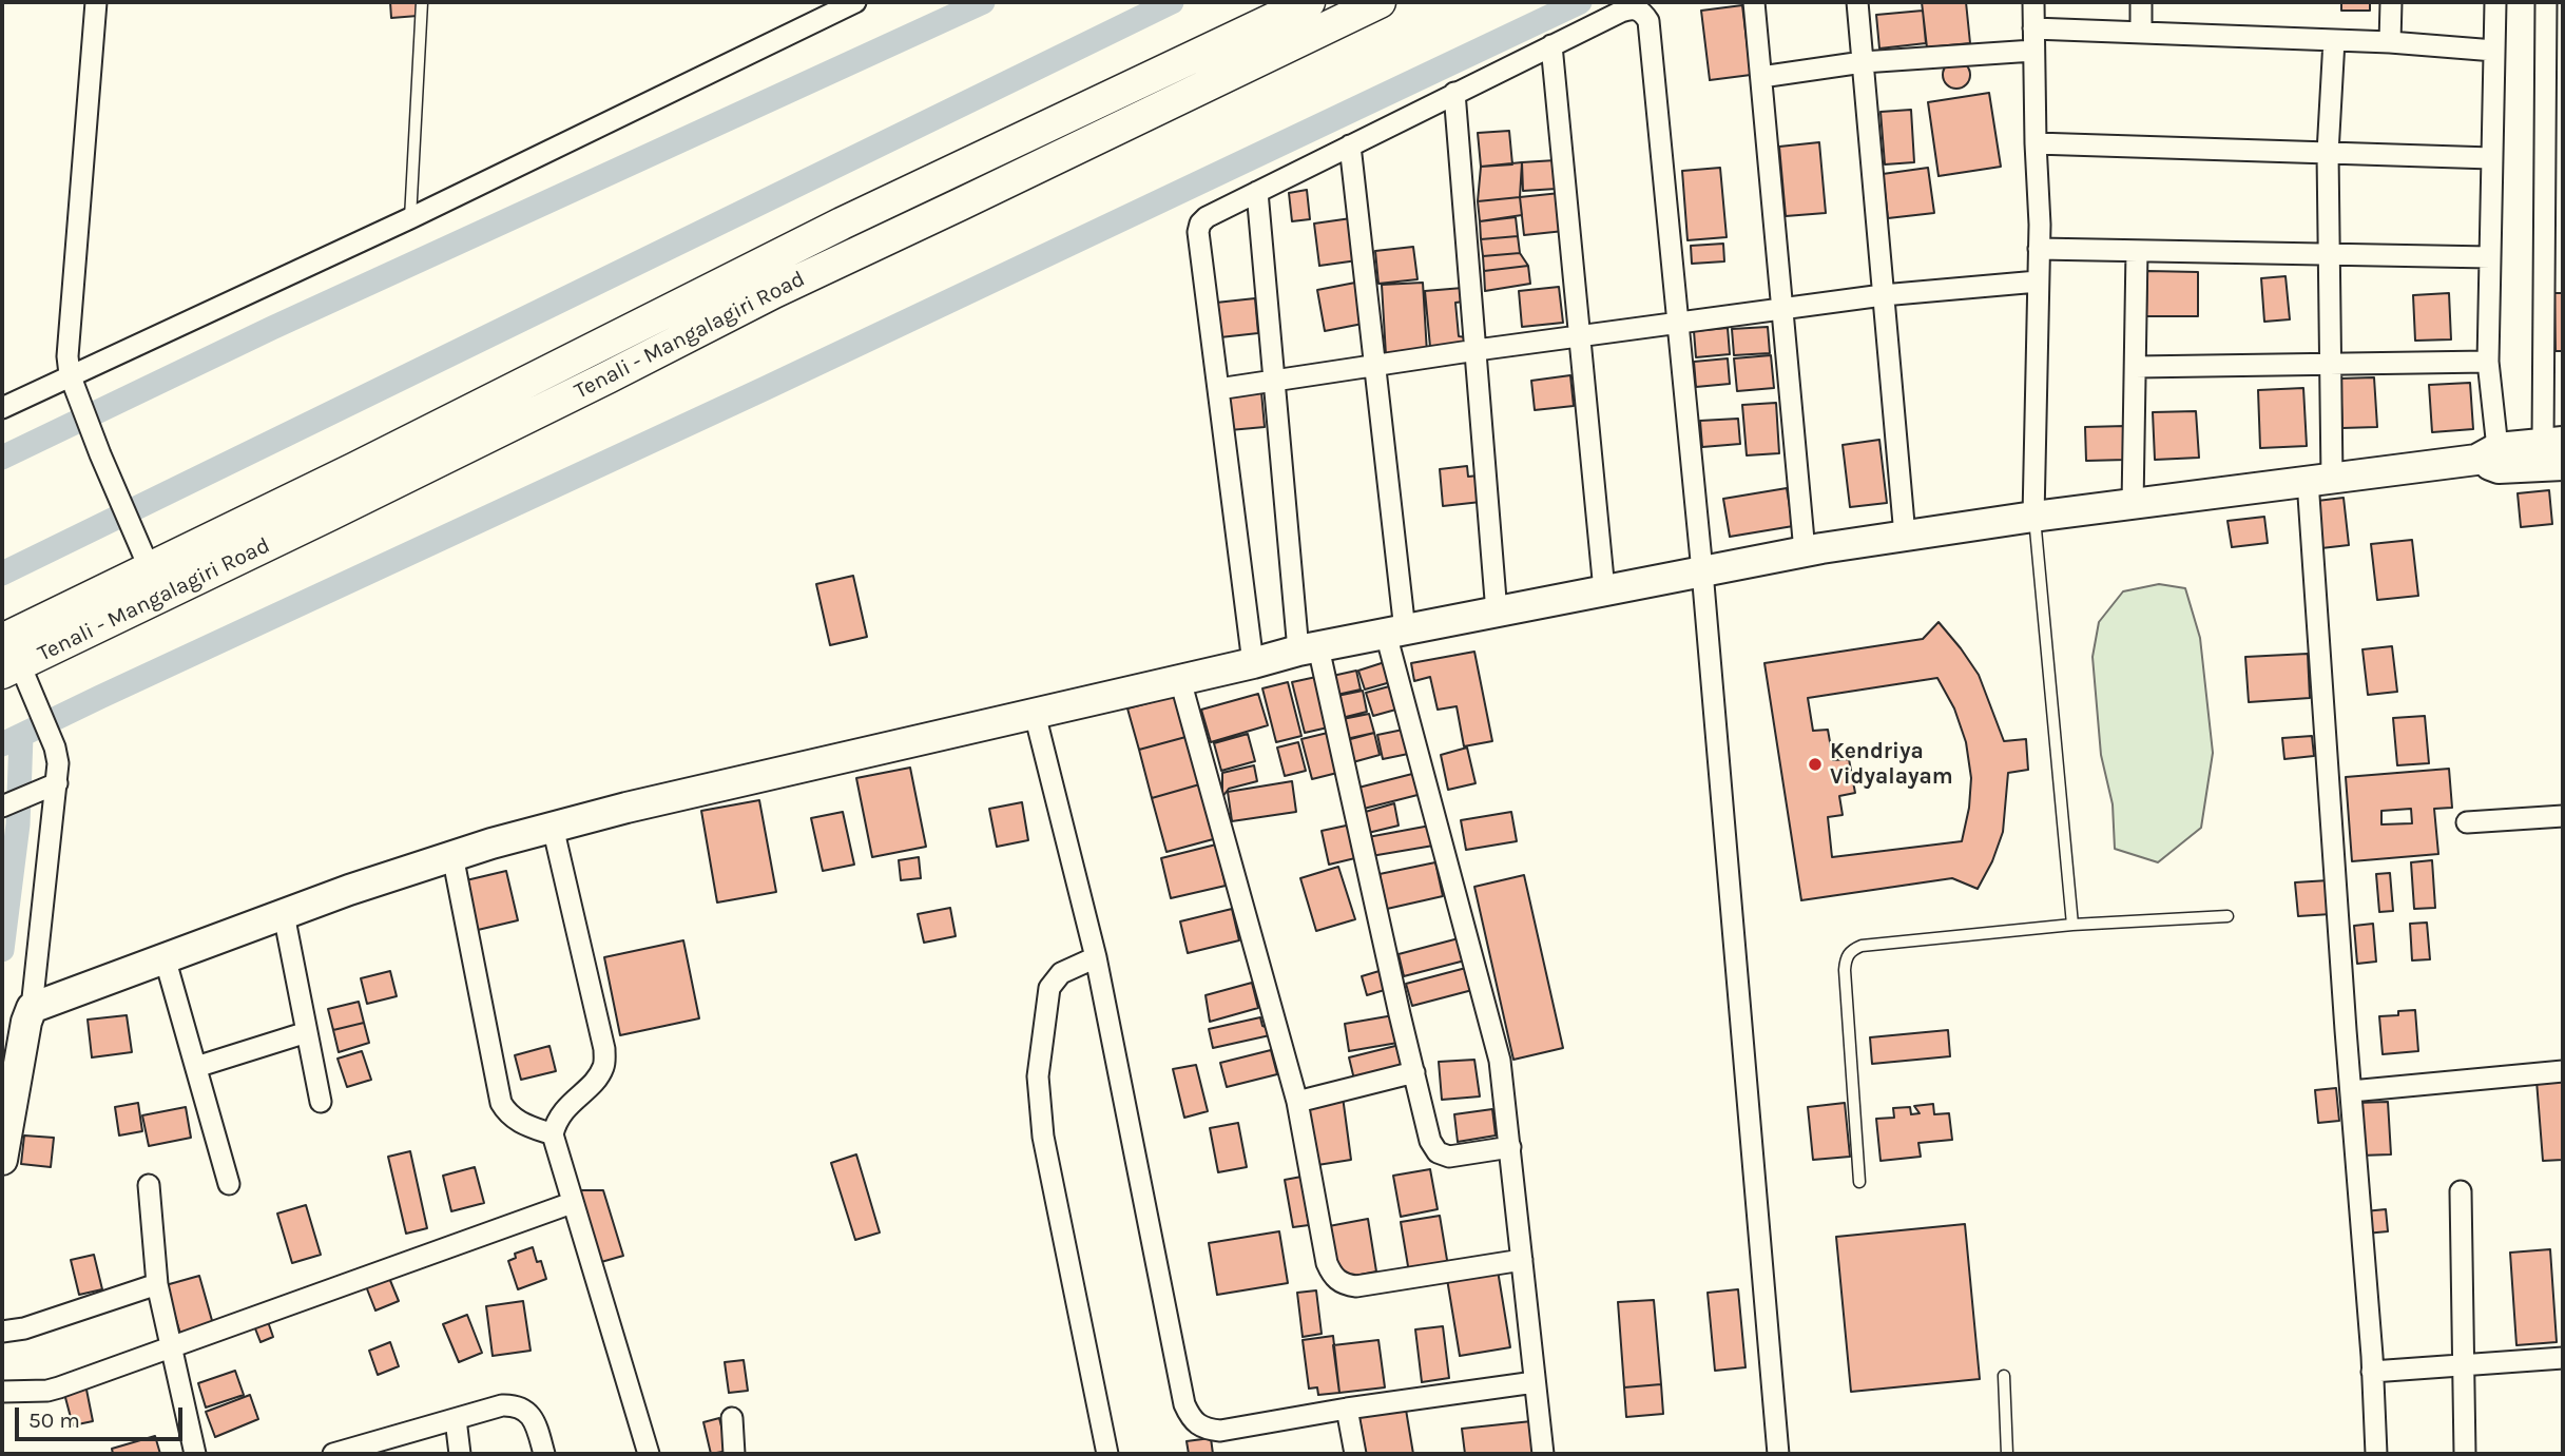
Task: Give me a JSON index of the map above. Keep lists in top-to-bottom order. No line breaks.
{"streets":{"main road":["Tenali - Mangalagiri Road"]},"places":["Kendriya Vidyalayam"],"scale_bar":"50 m"}
